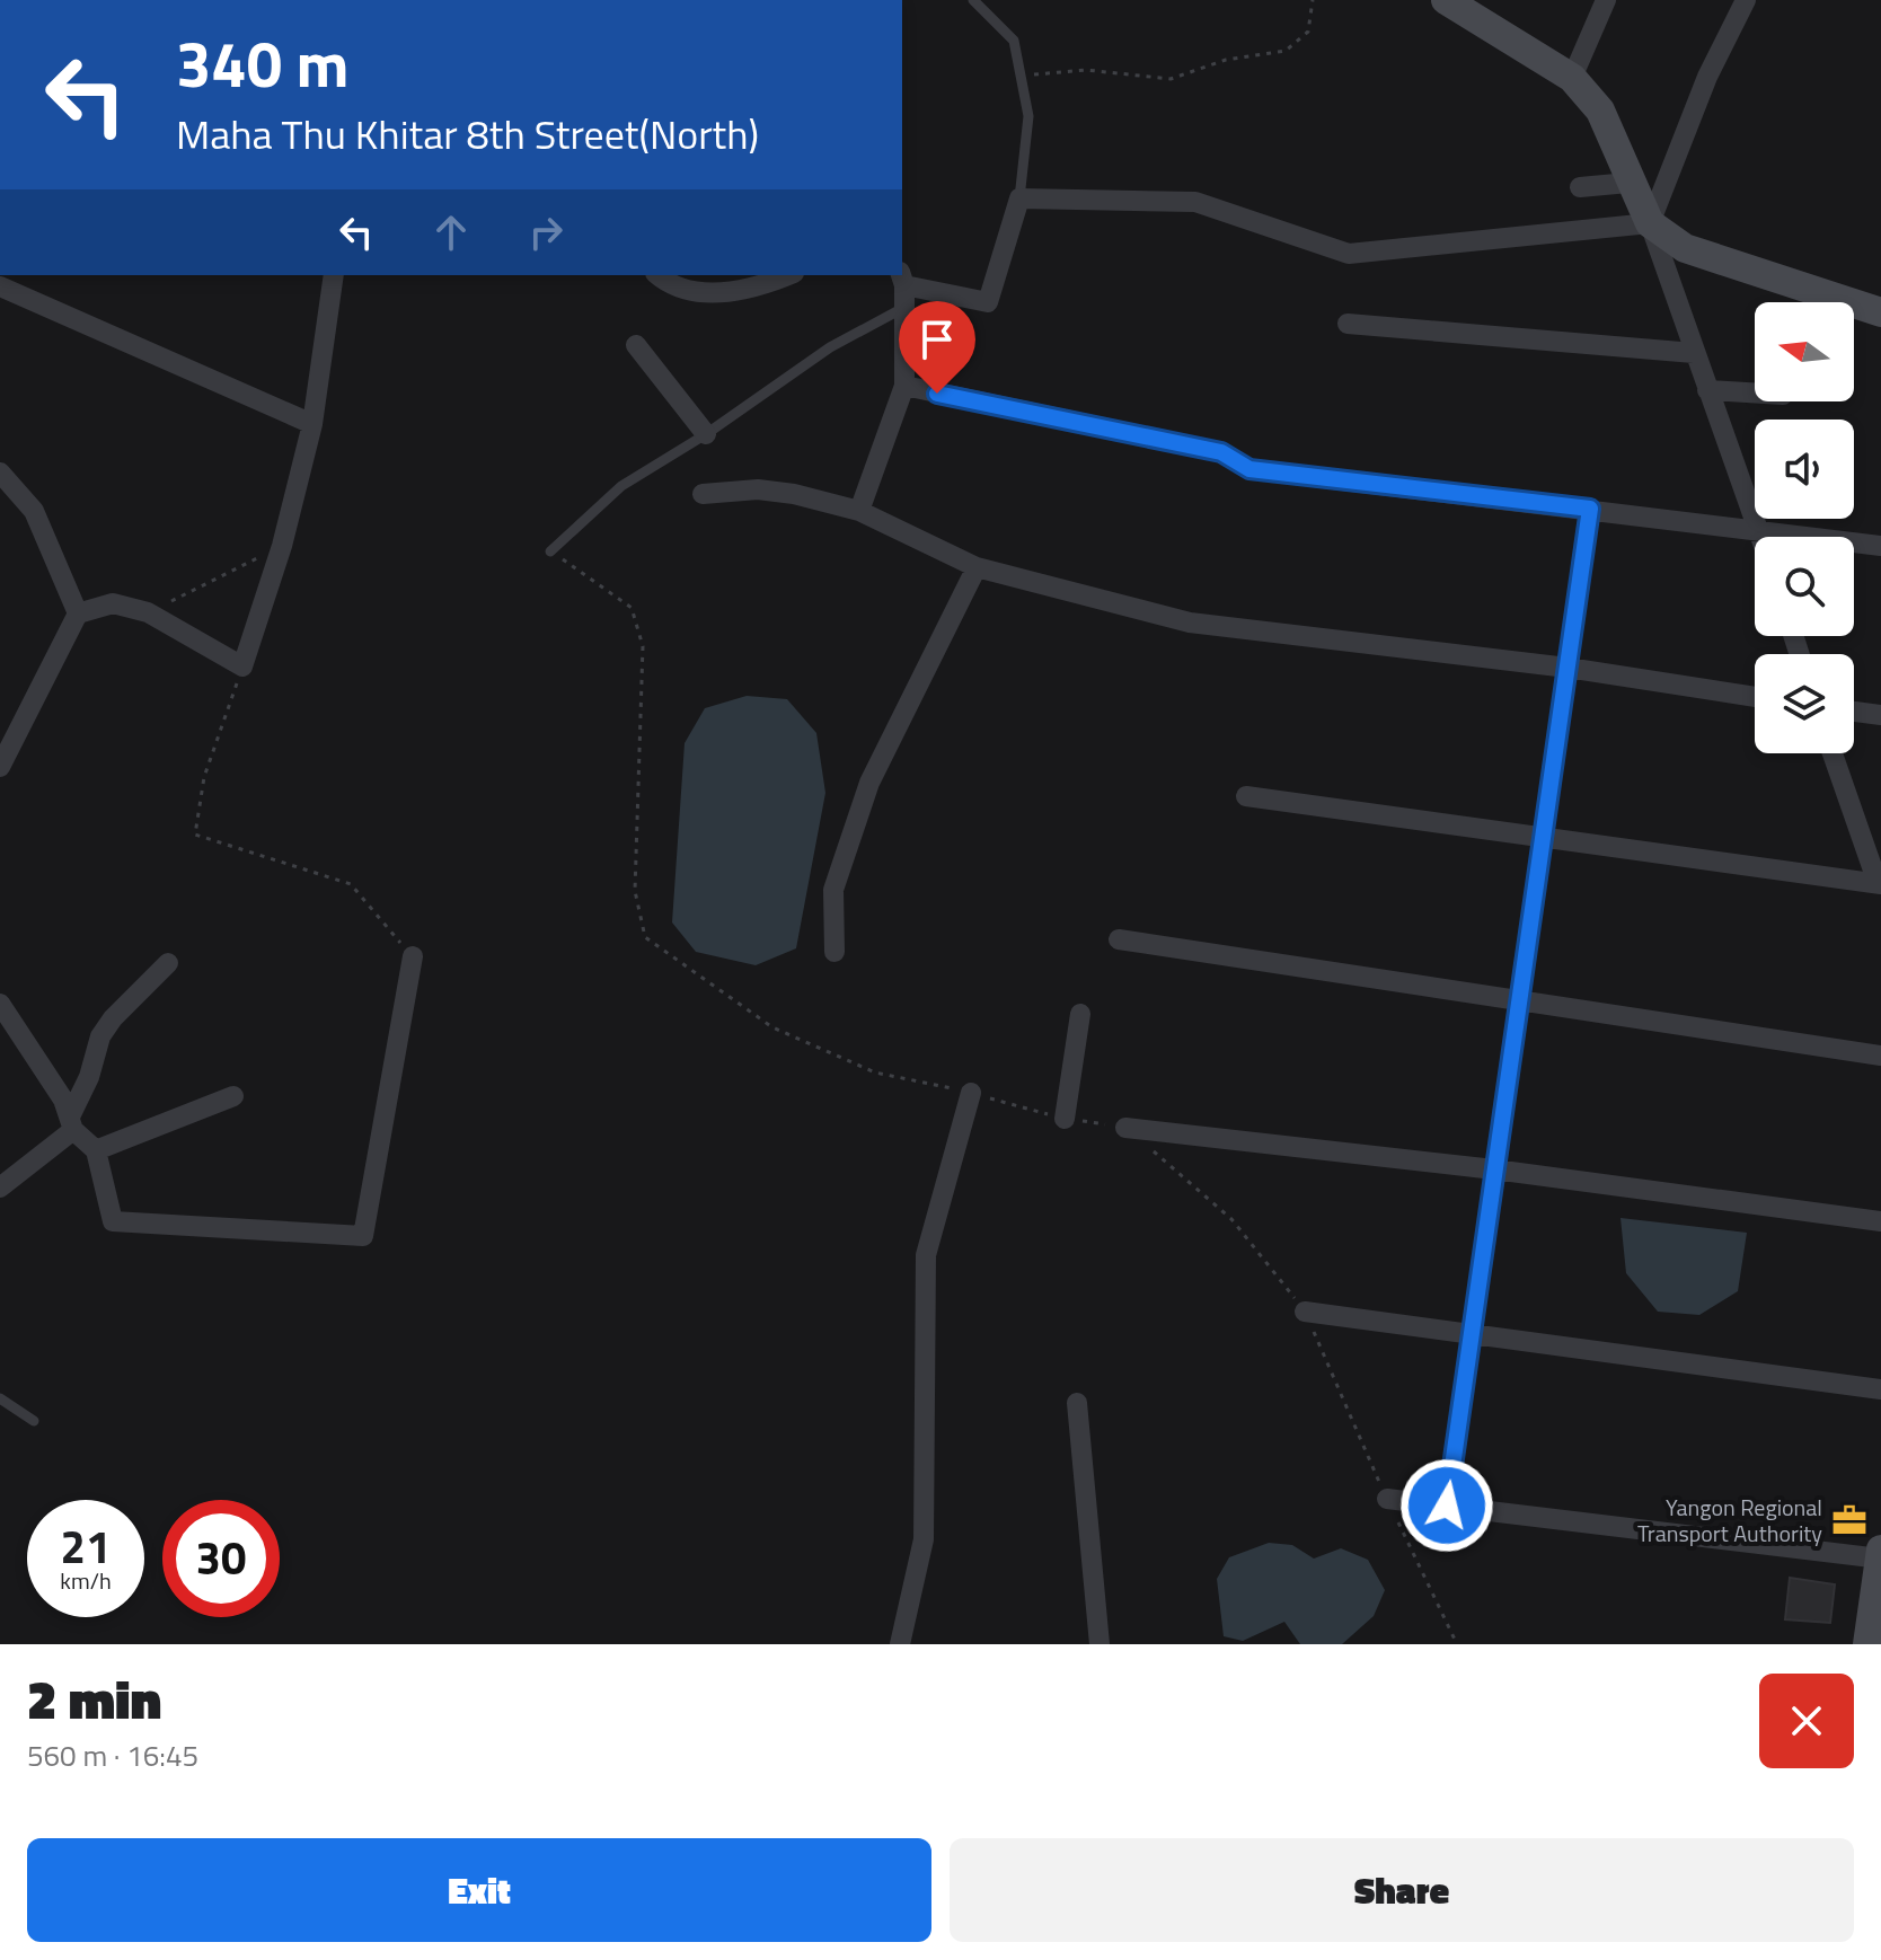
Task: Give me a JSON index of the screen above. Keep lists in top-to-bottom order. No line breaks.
{"places":{"office":["Yangon Regional Transport Authority"]},"north":"left","page":{"turn":["340 m","Maha Thu Khitar 8th Street(North)"],"speed":"21 km/h","limit":"30","heading":["2 min","560 m · 16:45"],"buttons":["Exit","Share"]}}
